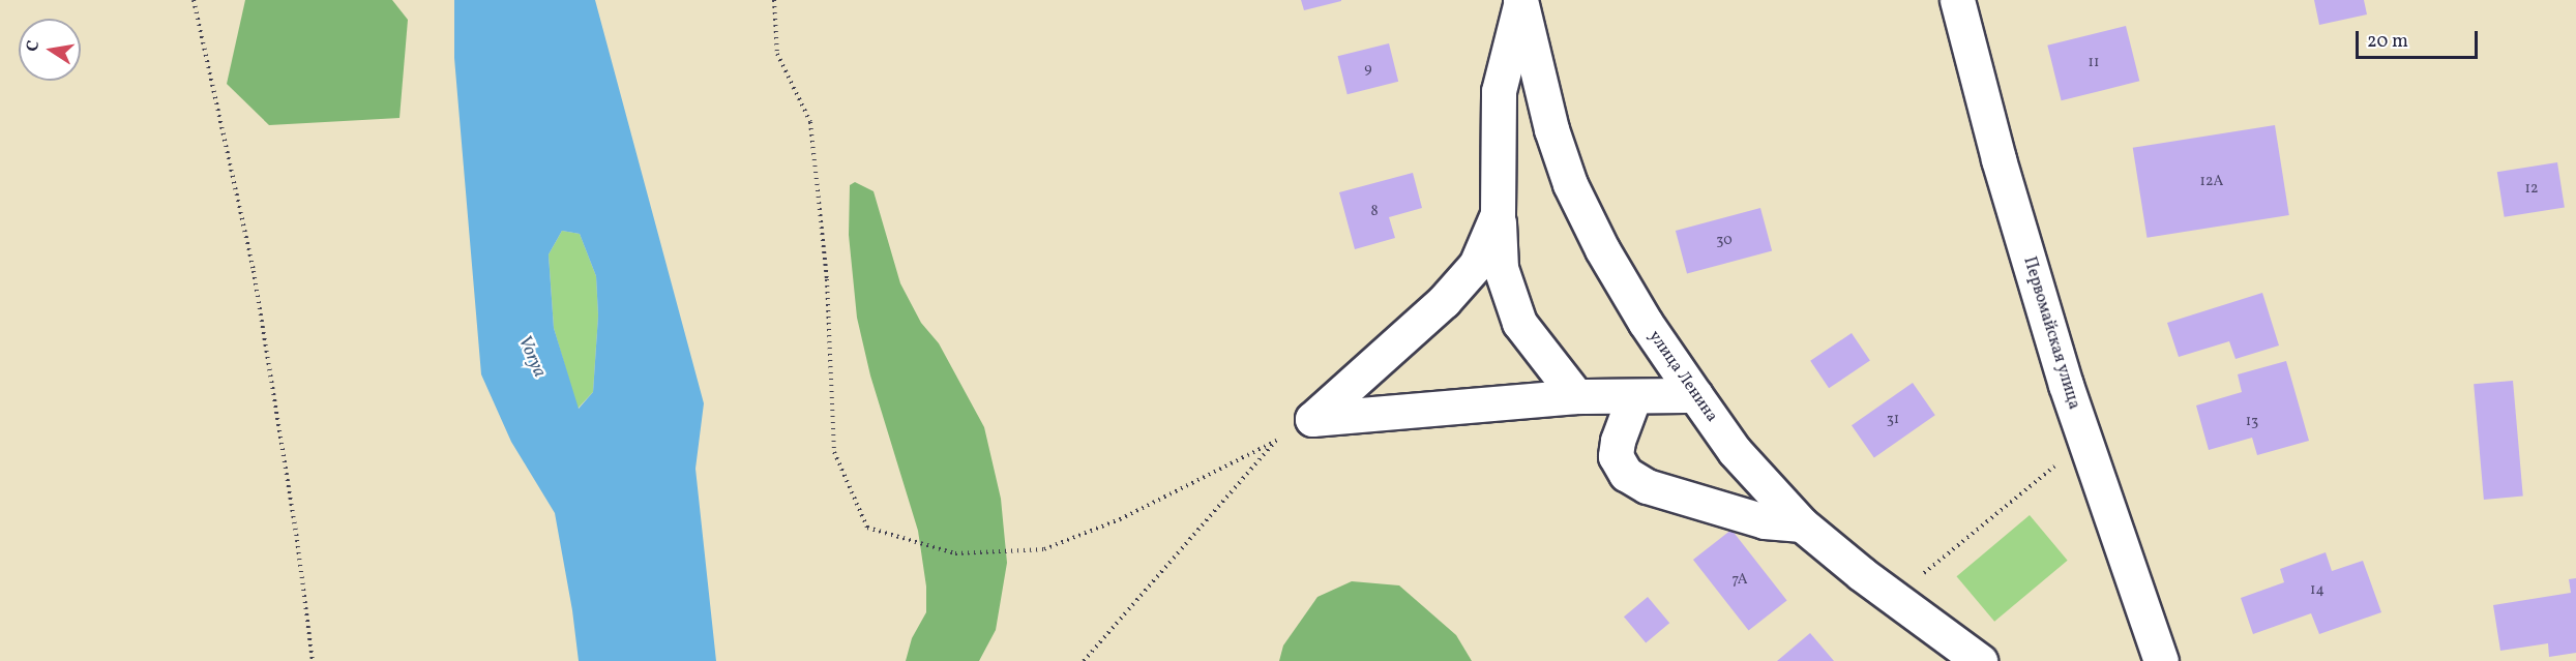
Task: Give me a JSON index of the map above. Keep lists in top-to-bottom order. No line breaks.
{"streets":{"street":["Первомайская улица","улица Ленина"]},"water":["Vorya"],"house_numbers":["11","9","12А","12","8","30","31","13","7А","14"],"scale_bar":"20 m","north":"left"}
